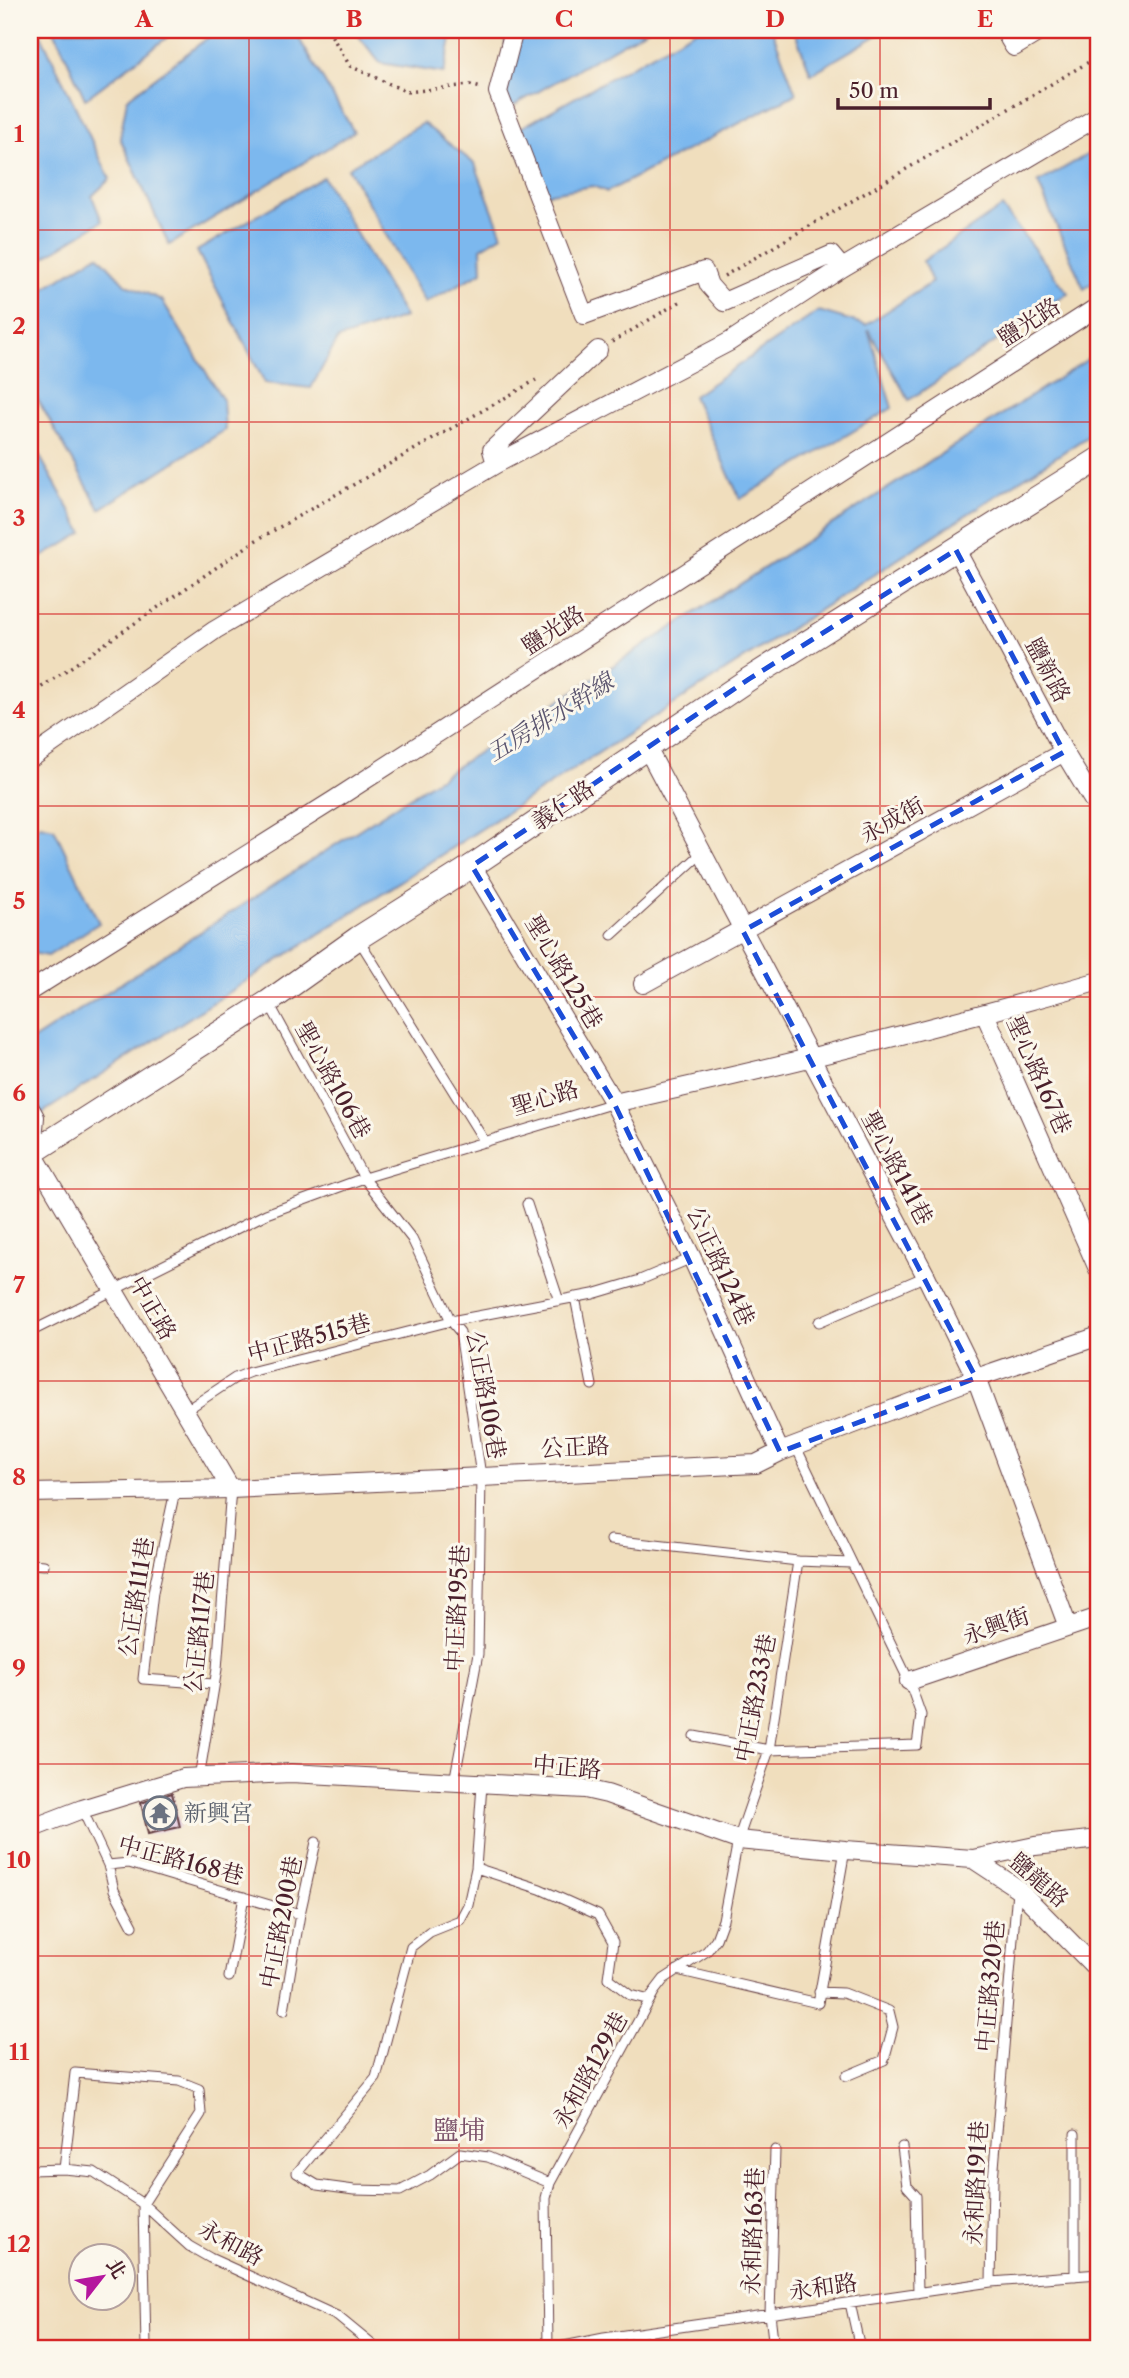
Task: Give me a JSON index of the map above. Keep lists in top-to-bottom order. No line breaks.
{"streets":{"street":["鹽光路","鹽新路","義仁路","永成街","聖心路125巷","聖心路167巷","聖心路","聖心路141巷","公正路124巷","中正路","公正路","永興街","鹽龍路"],"lane":["聖心路106巷","中正路515巷","公正路106巷","公正路111巷","中正路195巷","公正路117巷","中正路233巷","中正路168巷","中正路200巷","中正路320巷","永和路129巷","永和路191巷","永和路163巷","永和路"]},"crossings":[["鹽新路","義仁路"],["鹽新路","永成街"],["義仁路","聖心路125巷"],["義仁路","聖心路106巷"],["義仁路","聖心路141巷"],["義仁路","中正路"],["永成街","聖心路141巷"],["聖心路125巷","聖心路"],["聖心路125巷","公正路124巷"],["聖心路167巷","聖心路"],["聖心路106巷","聖心路"],["聖心路106巷","中正路515巷"],["聖心路106巷","公正路106巷"],["聖心路","聖心路141巷"],["聖心路","公正路124巷"],["聖心路","中正路"],["聖心路141巷","公正路"],["聖心路141巷","永興街"],["公正路124巷","中正路515巷"],["公正路124巷","公正路"],["中正路","中正路515巷"],["中正路","公正路"],["中正路","中正路195巷"],["中正路","公正路117巷"],["中正路","中正路233巷"],["中正路","中正路168巷"],["中正路","鹽龍路"],["中正路","永和路129巷"],["中正路515巷","公正路106巷"],["公正路106巷","公正路"],["公正路106巷","中正路195巷"],["公正路","公正路111巷"],["公正路","中正路195巷"],["公正路","公正路117巷"],["公正路111巷","公正路117巷"],["中正路233巷","永和路129巷"],["中正路168巷","中正路200巷"],["鹽龍路","中正路320巷"],["中正路320巷","永和路191巷"],["永和路191巷","永和路"],["永和路163巷","永和路"]],"districts":["鹽埔"],"water":["五房排水幹線"],"places":{"temple":["新興宮"]},"scale_bar":"50 m","north":"top right","grid":{"columns":["A","B","C","D","E"],"rows":["1","2","3","4","5","6","7","8","9","10","11","12"]}}
